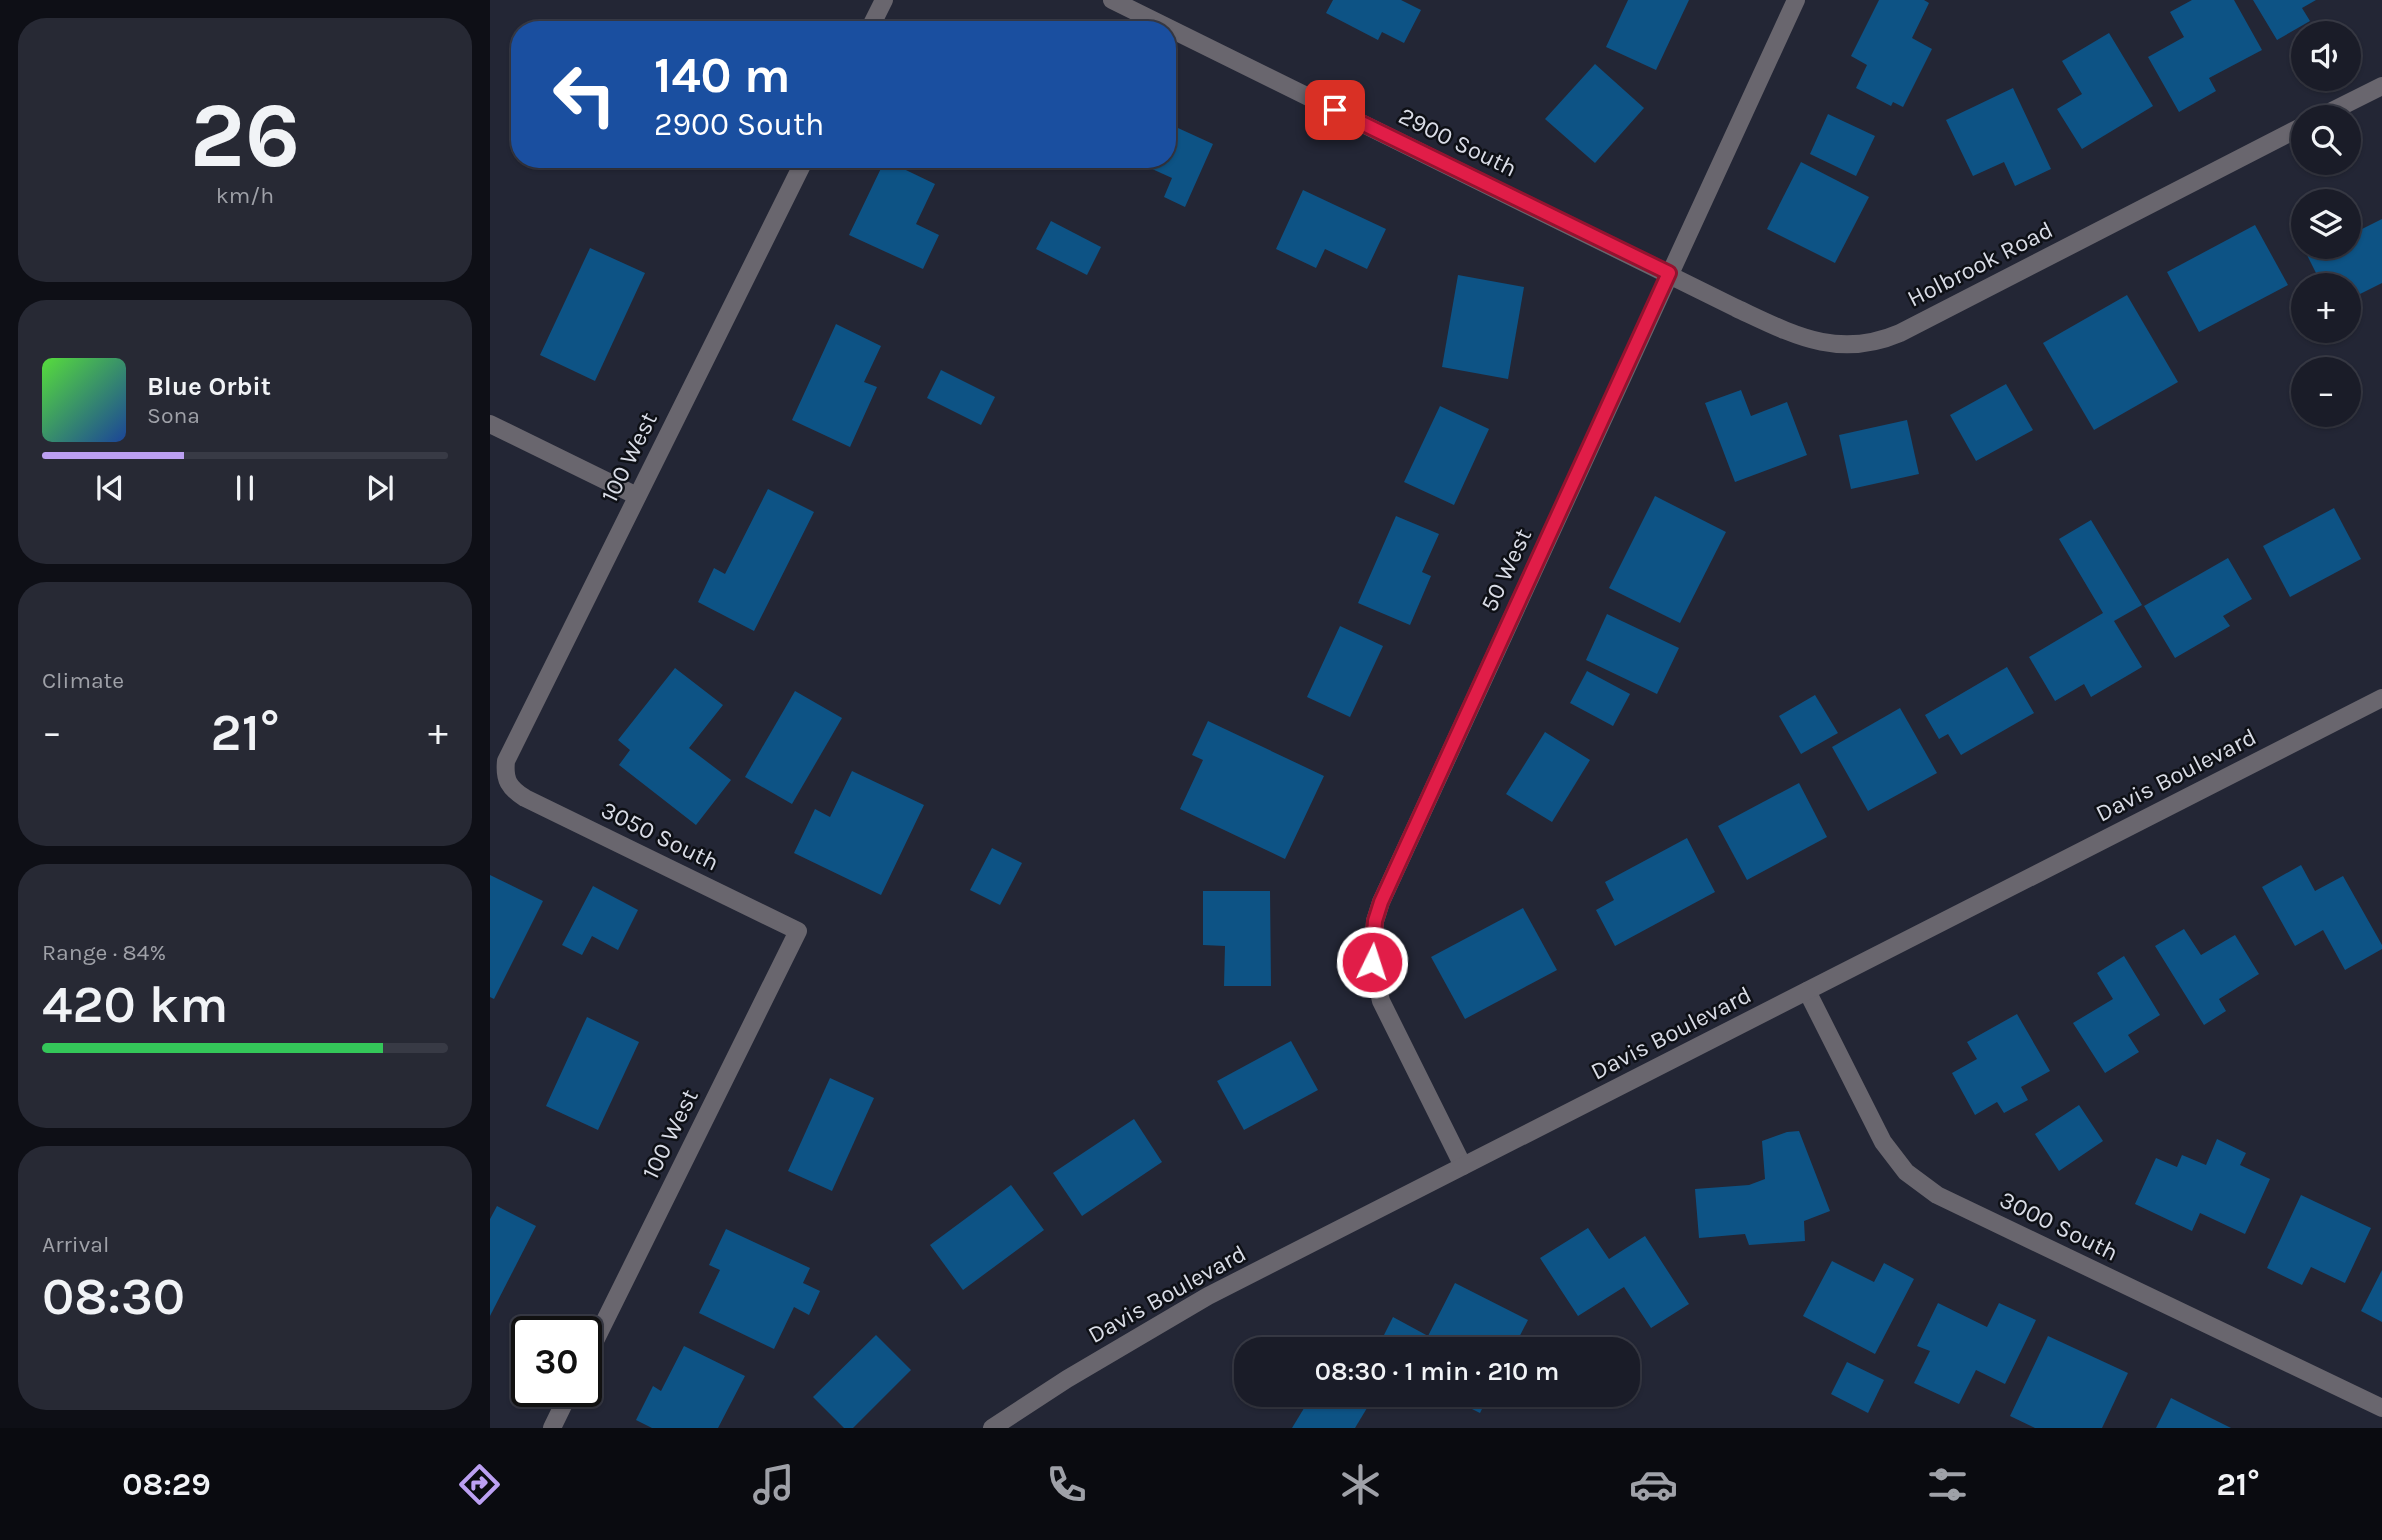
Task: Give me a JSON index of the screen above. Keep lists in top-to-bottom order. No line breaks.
{"streets":{"street":["2900 South","Holbrook Road","100 West","50 West","Davis Boulevard","3050 South","3000 South"]},"crossings":[["2900 South","Holbrook Road"],["2900 South","50 West"],["Holbrook Road","50 West"],["100 West","3050 South"],["50 West","Davis Boulevard"],["Davis Boulevard","3000 South"]],"page":{"tile":[["26","km/h"],"Climate",["Range · 84%","420 km"],["Arrival","08:30"]],"map_buttons":["+","−"],"turn":["140 m","2900 South"],"song":["Blue Orbit","Sona"],"heat":["−","21°","+"],"limit":"30","trip":"08:30 · 1 min · 210 m","tabs":["08:29","21°"]}}
